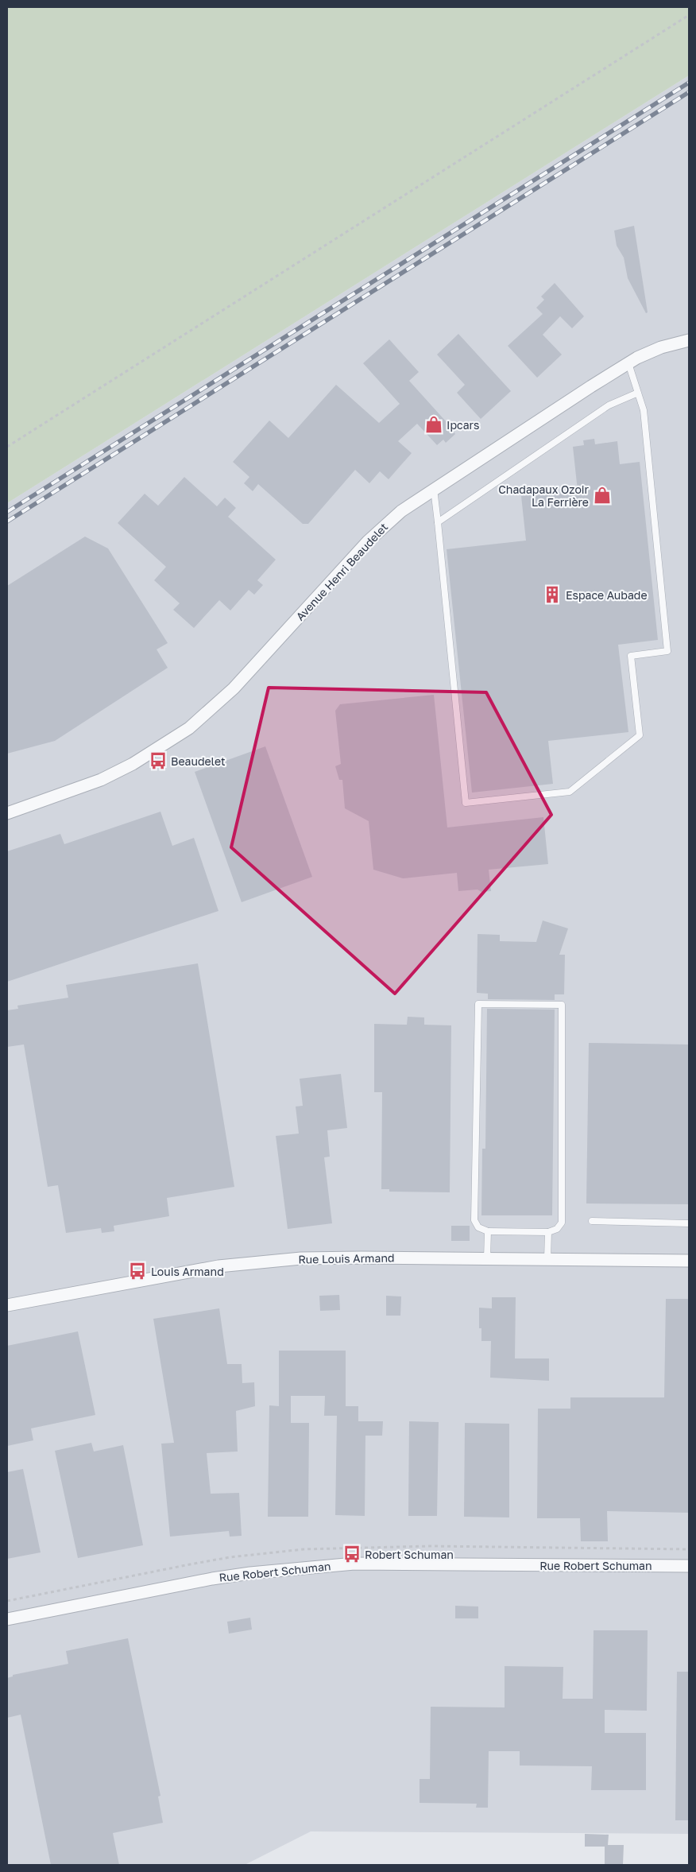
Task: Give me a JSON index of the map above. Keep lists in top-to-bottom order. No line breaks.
{"streets":{"street":["Avenue Henri Beaudelet","Rue Louis Armand","Rue Robert Schuman"]},"places":{"shop":["Ipcars","Chadapaux Ozoir La Ferrière"],"building":["Espace Aubade"],"bus stop":["Beaudelet","Louis Armand","Robert Schuman"]}}
